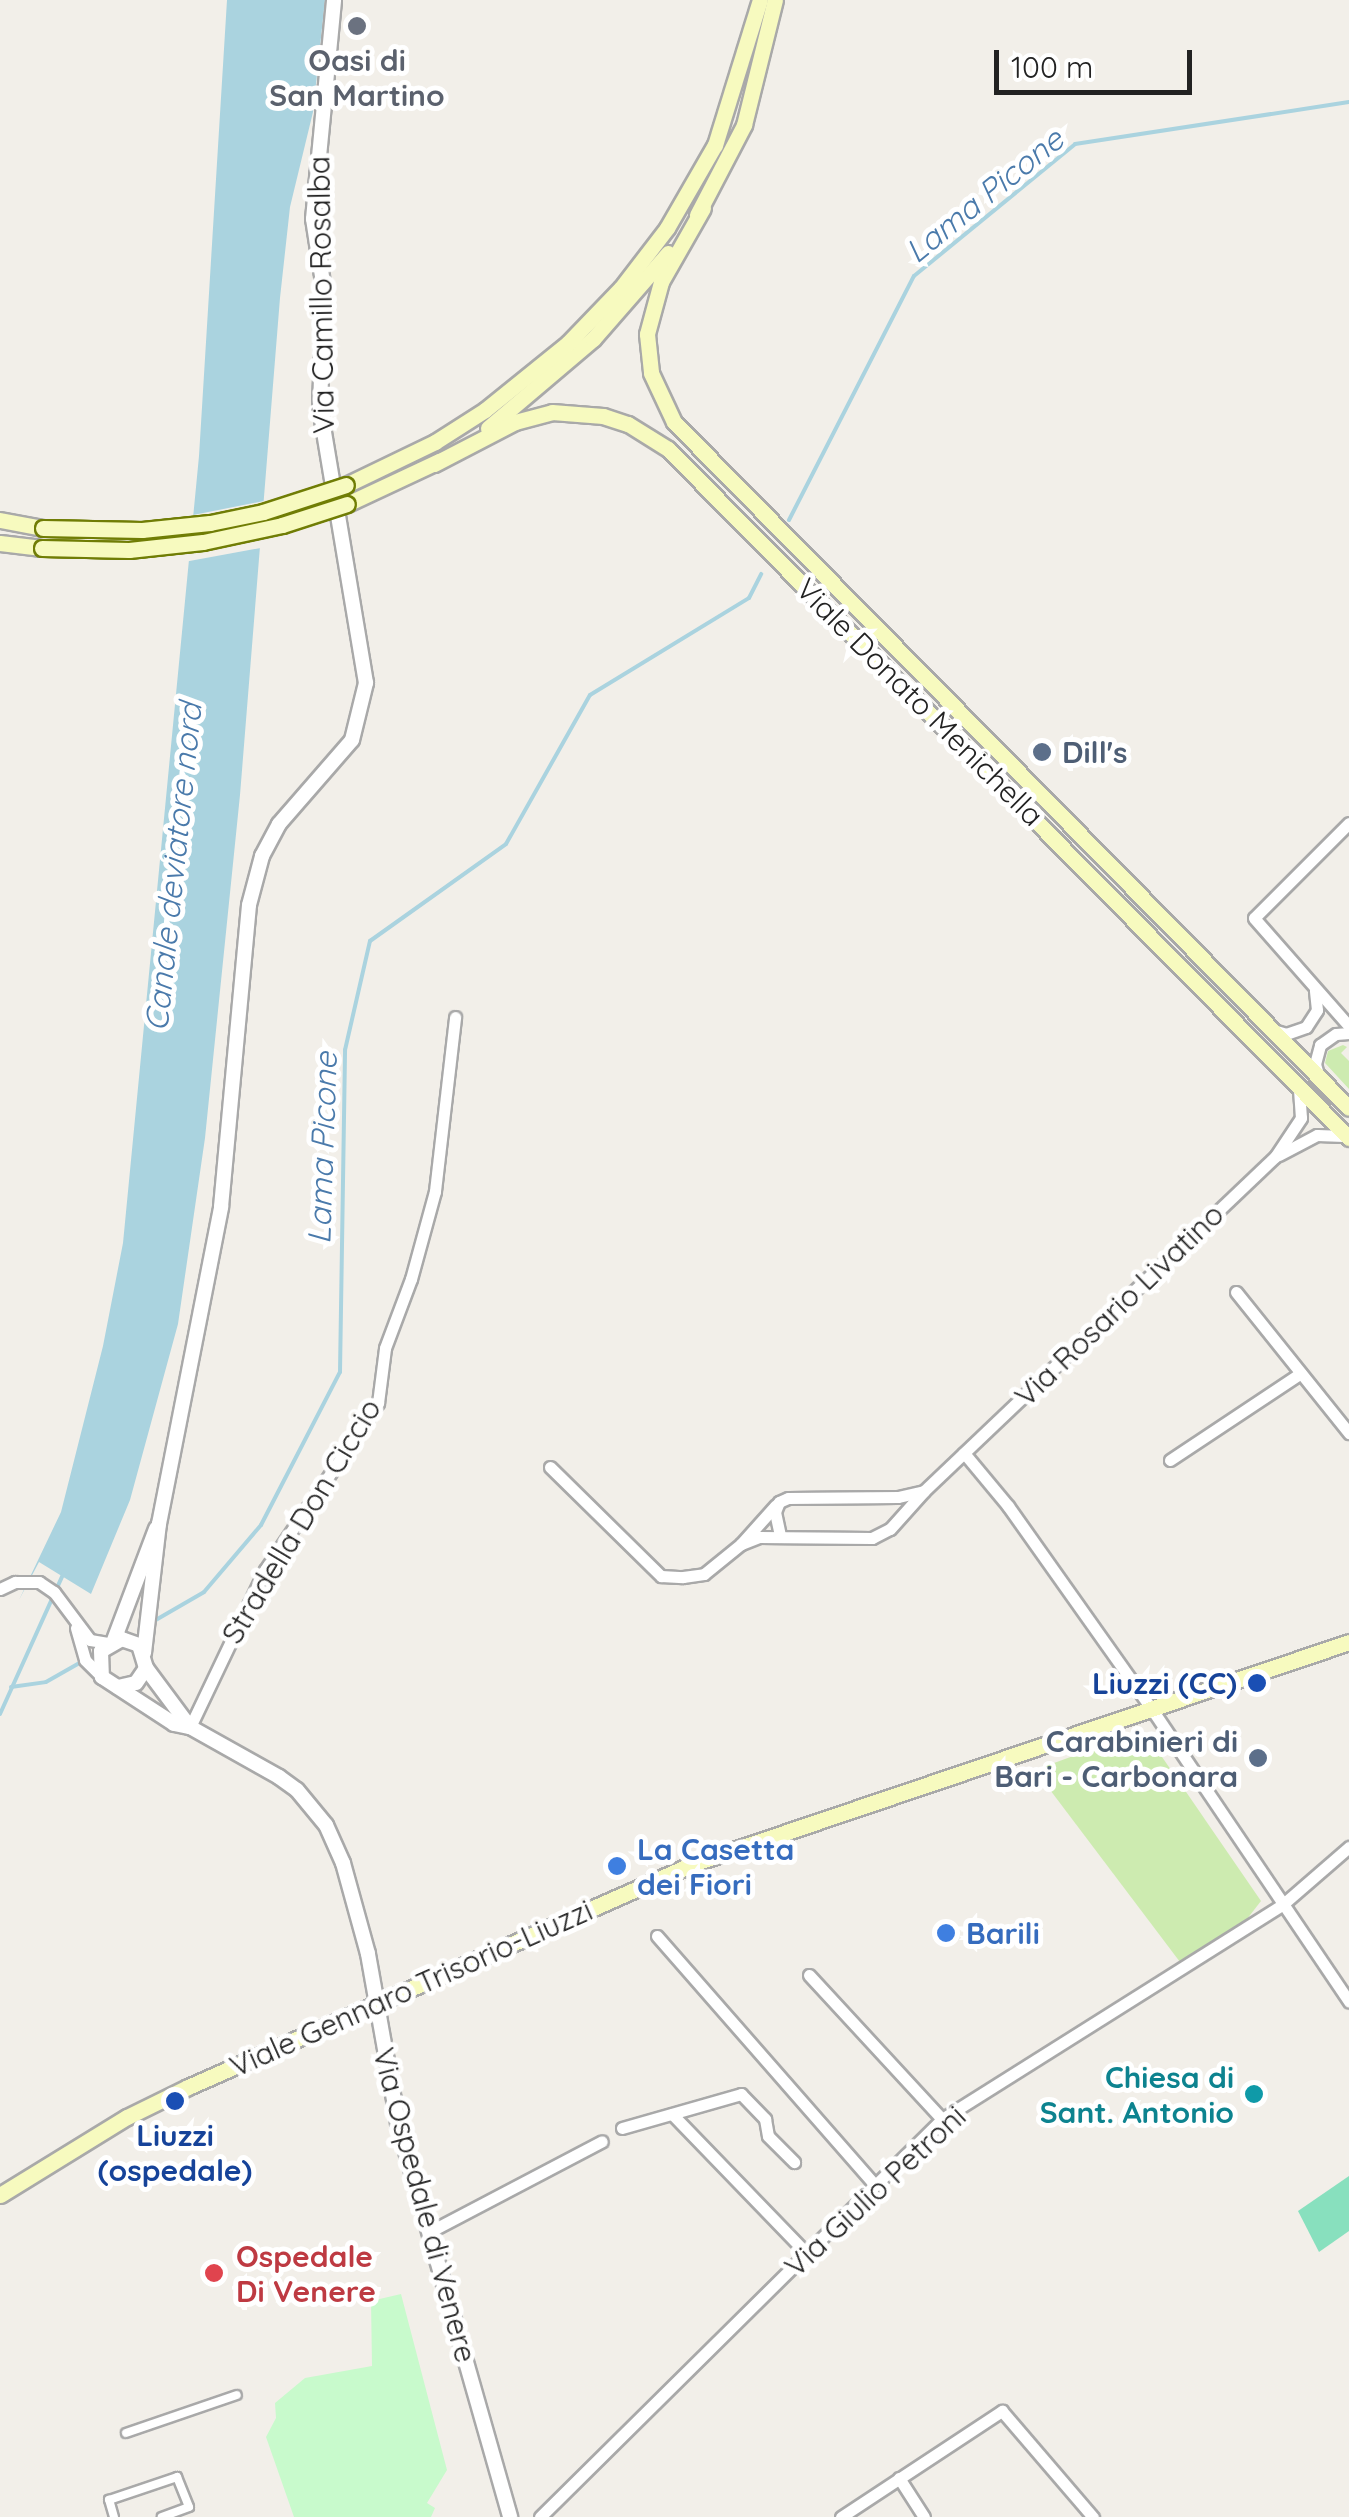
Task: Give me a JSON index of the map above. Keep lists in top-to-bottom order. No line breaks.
{"streets":{"main road":["Viale Donato Menichella","Viale Gennaro Trisorio-Liuzzi"],"street":["Via Camillo Rosalba","Via Rosario Livatino","Stradella Don Ciccio","Via Giulio Petroni","Via Ospedale di Venere"]},"crossings":[["Stradella Don Ciccio","Via Ospedale di Venere"],["Viale Gennaro Trisorio-Liuzzi","Via Ospedale di Venere"]],"water":["Lama Picone","Canale deviatore nord"],"places":["Oasi di San Martino","Dill's","Liuzzi (CC)","Carabinieri di Bari - Carbonara","La Casetta dei Fiori","Barili","Chiesa di Sant. Antonio","Liuzzi (ospedale)","Ospedale Di Venere"],"scale_bar":"100 m"}
